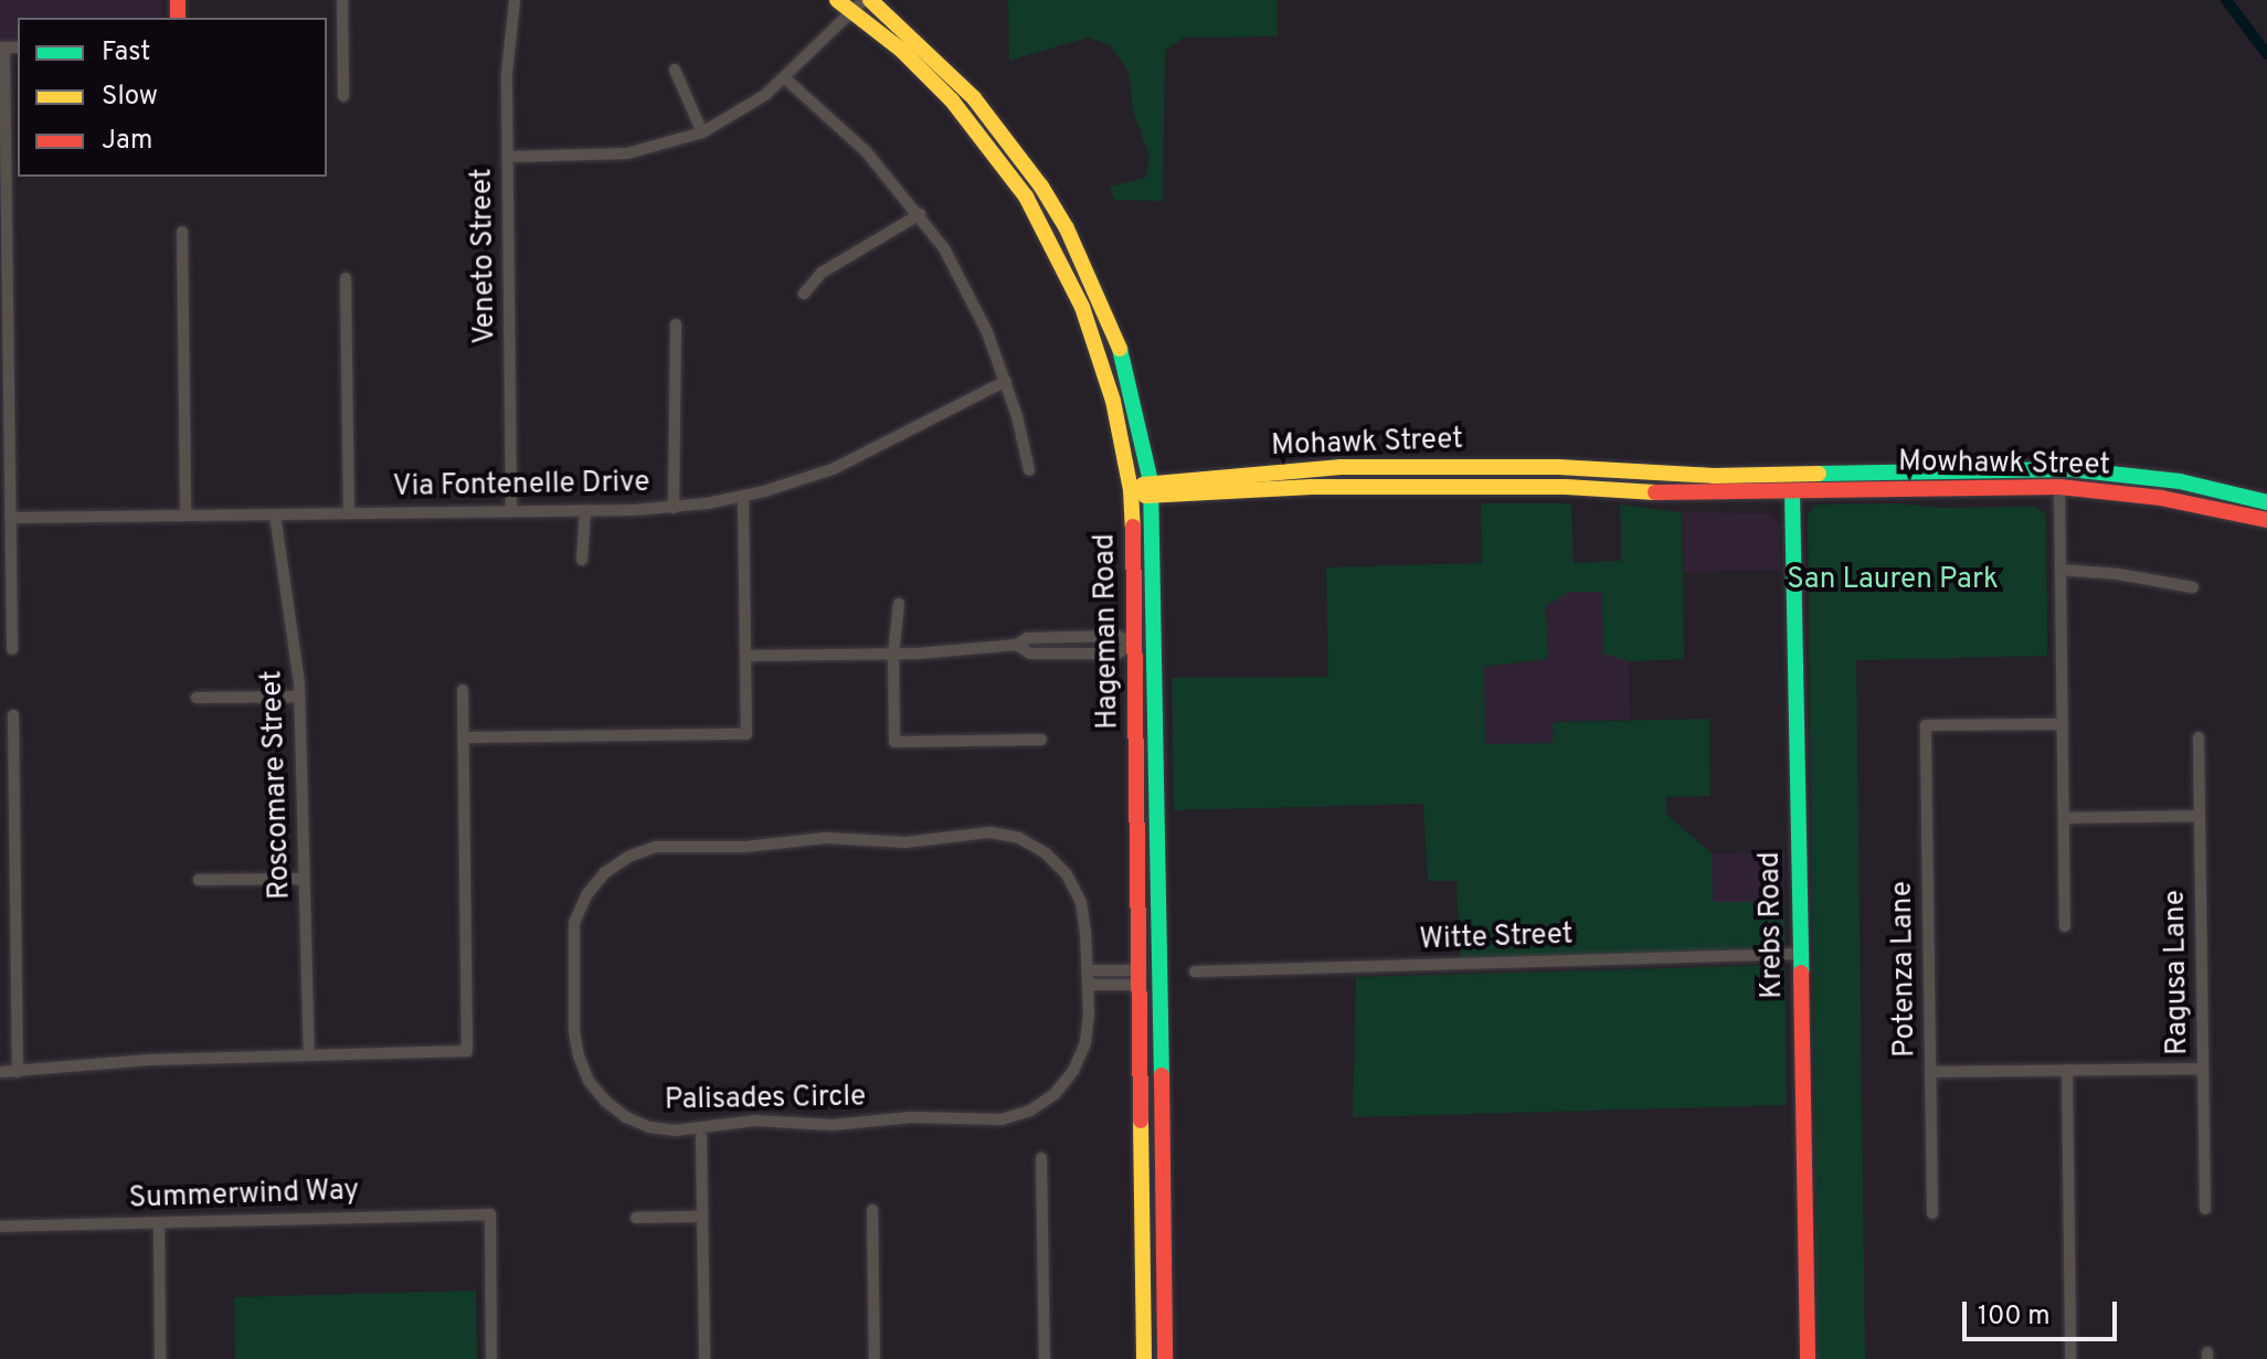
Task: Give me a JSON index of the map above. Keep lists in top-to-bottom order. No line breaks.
{"streets":{"main road":["Mohawk Street","Mowhawk Street","Hageman Road","Krebs Road"],"street":["Veneto Street","Via Fontenelle Drive","Roscomare Street","Witte Street","Potenza Lane","Ragusa Lane","Palisades Circle","Summerwind Way"]},"crossings":[["Veneto Street","Via Fontenelle Drive"],["Mohawk Street","Mowhawk Street"],["Mohawk Street","Hageman Road"],["Mohawk Street","Krebs Road"],["Mowhawk Street","Krebs Road"],["Via Fontenelle Drive","Roscomare Street"],["Krebs Road","Witte Street"]],"parks":["San Lauren Park"],"legend":["Fast","Slow","Jam"],"scale_bar":"100 m"}
